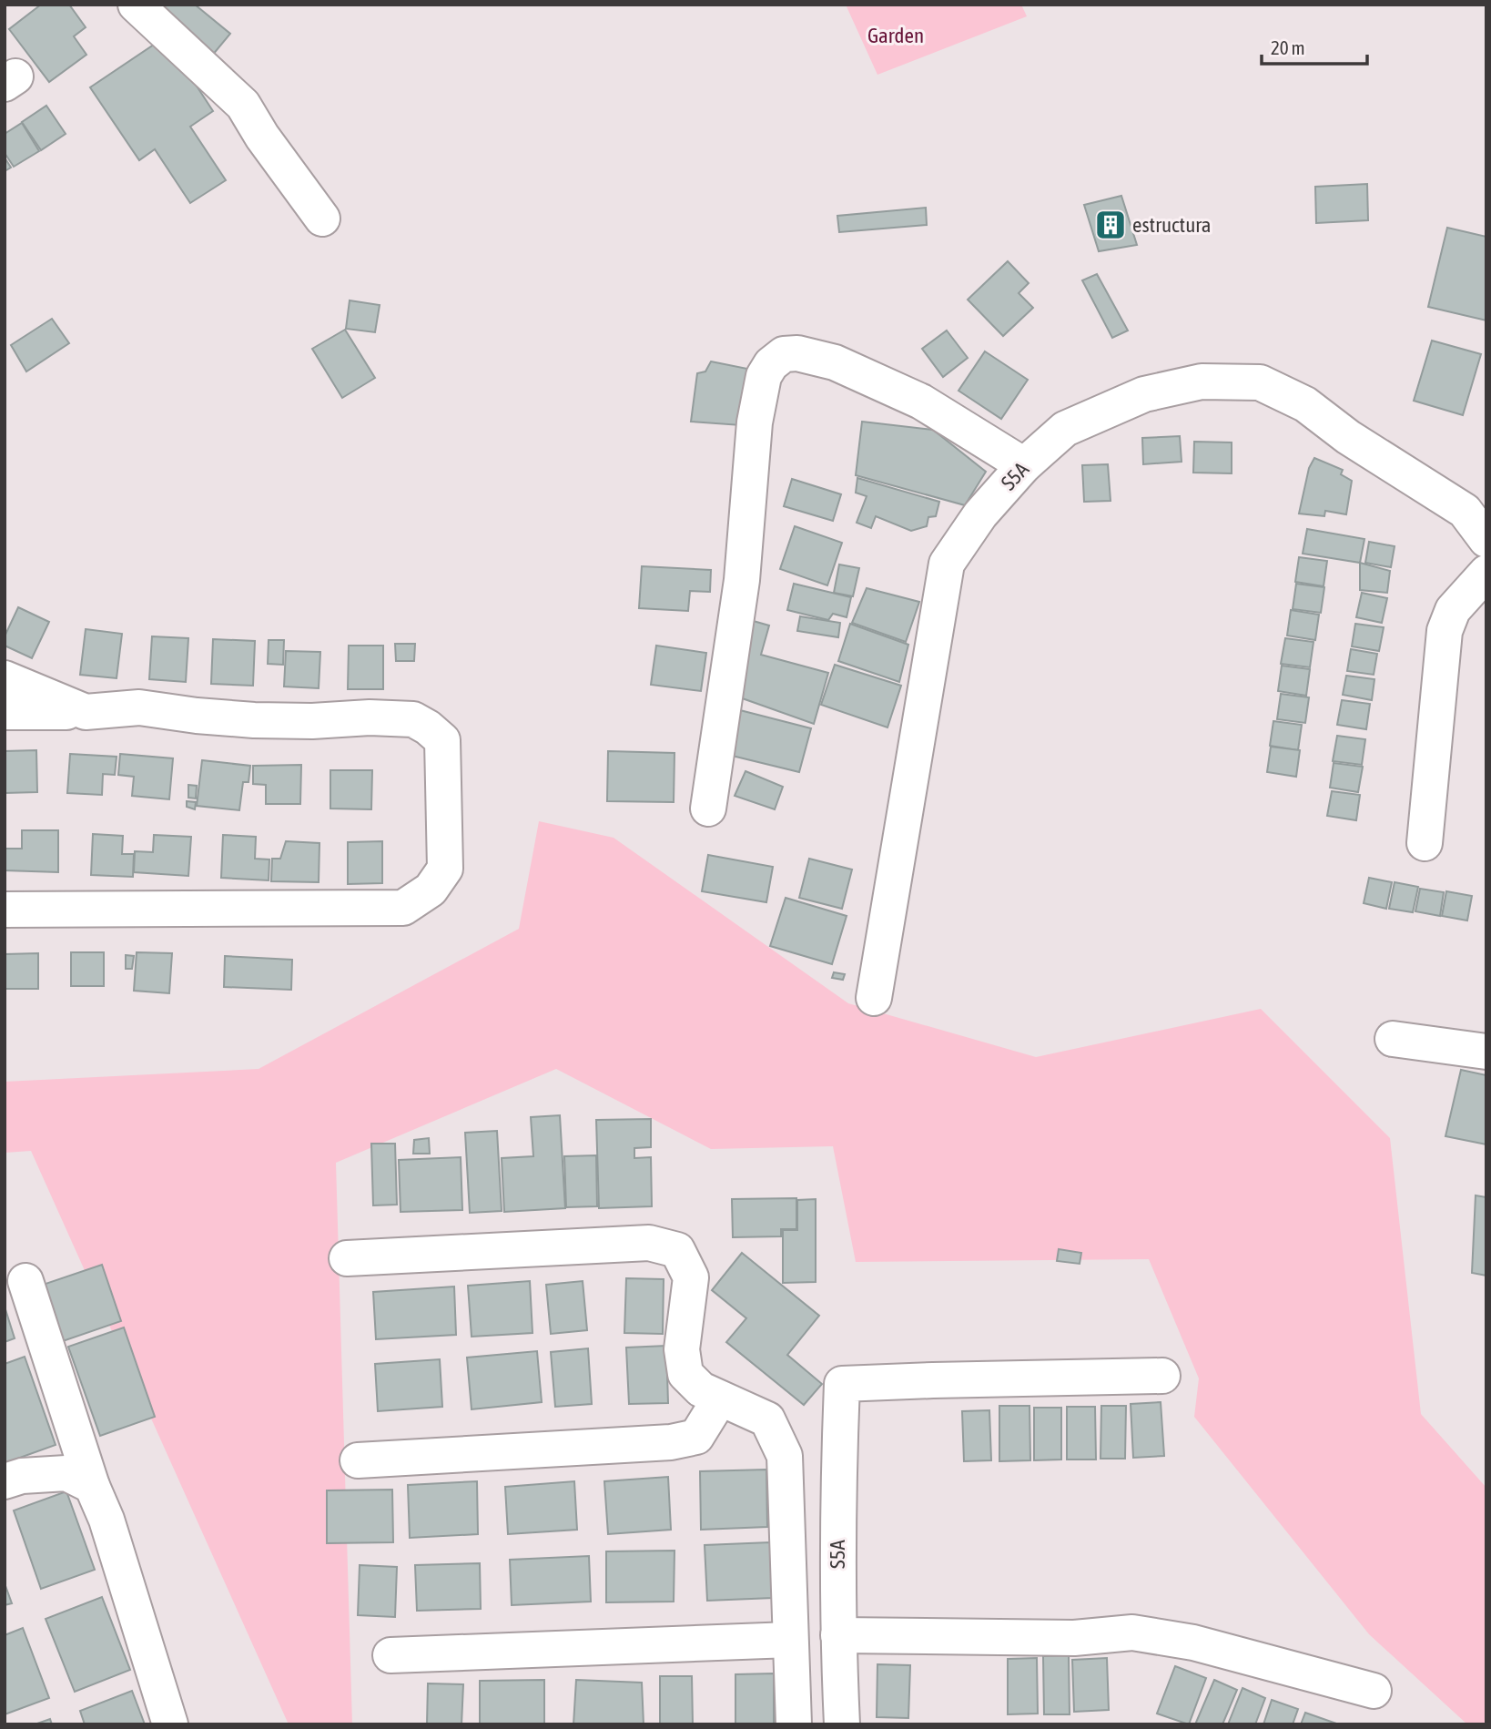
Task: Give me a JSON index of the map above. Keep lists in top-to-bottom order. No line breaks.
{"streets":{"street":["S5A"]},"parks":["Garden"],"places":{"building":["estructura"]},"scale_bar":"20 m"}
